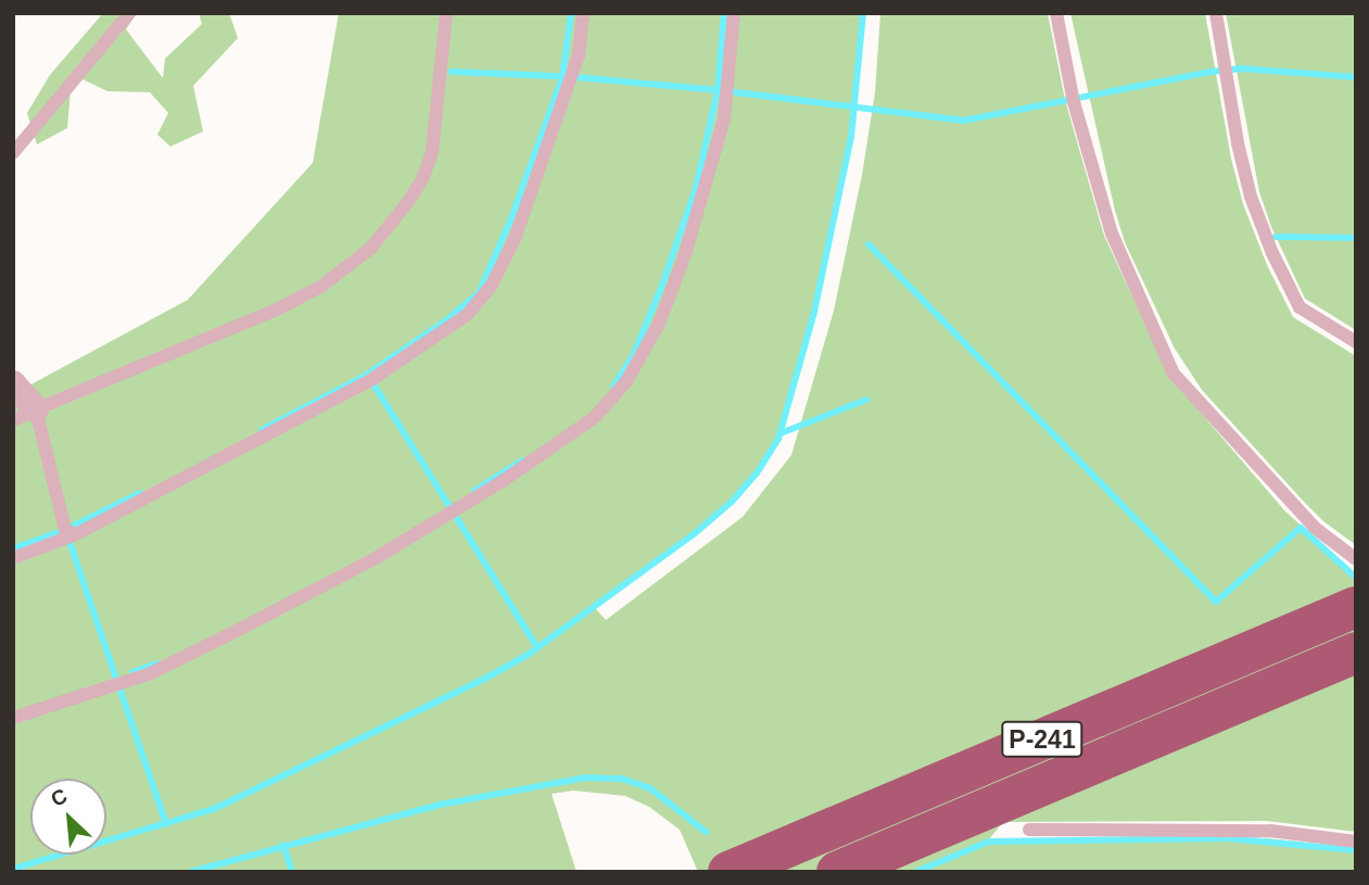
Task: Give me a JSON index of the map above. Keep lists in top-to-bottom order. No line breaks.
{"streets":{"highway":["Р-241"]},"north":"top left"}
